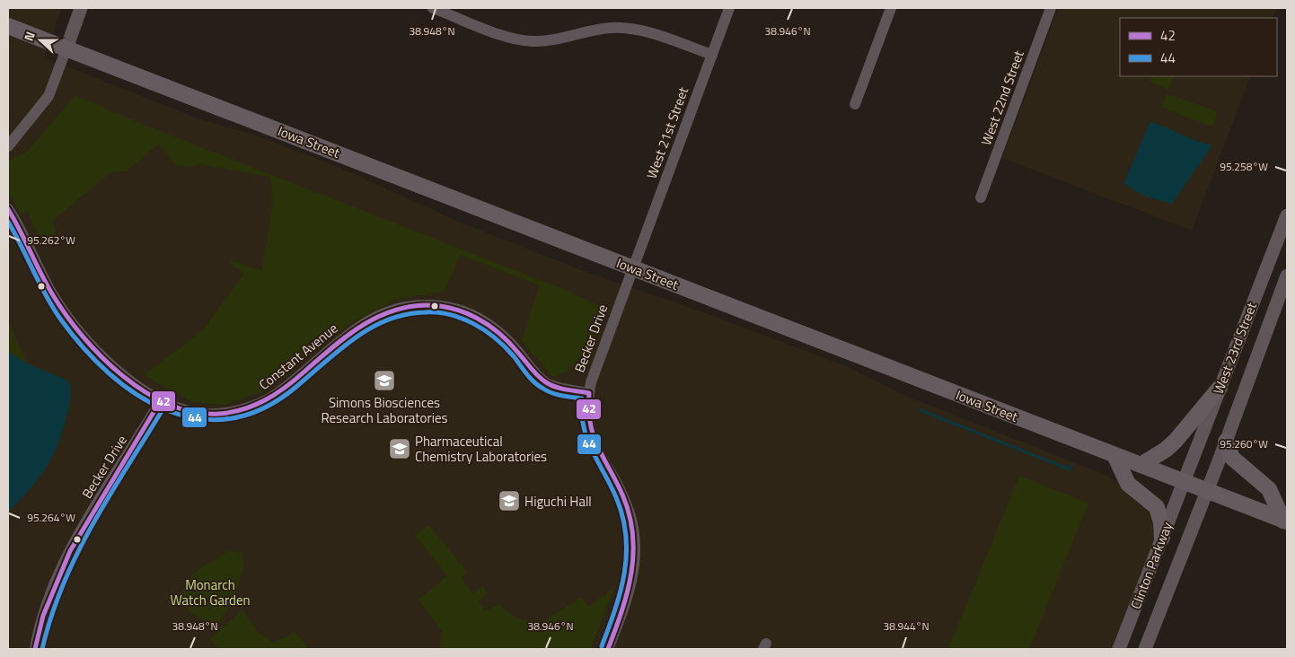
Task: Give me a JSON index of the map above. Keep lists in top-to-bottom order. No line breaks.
{"streets":{"highway":["Iowa Street"],"main road":["West 23rd Street","Clinton Parkway"],"street":["West 22nd Street","West 21st Street","Becker Drive","Constant Avenue"]},"crossings":[["West 21st Street","Iowa Street"],["West 21st Street","Becker Drive"],["Iowa Street","Becker Drive"],["Iowa Street","West 23rd Street"],["Iowa Street","Clinton Parkway"],["Becker Drive","Constant Avenue"],["West 23rd Street","Clinton Parkway"]],"parks":["Monarch Watch Garden"],"places":{"school or university":["Simons Biosciences Research Laboratories","Pharmaceutical Chemistry Laboratories","Higuchi Hall"]},"lines":["transit line 42","transit line 44"],"legend":["42","44"],"north":"left","coordinates":["38.948°N","38.946°N","95.258°W","95.262°W","95.260°W","95.264°W","38.944°N"]}
